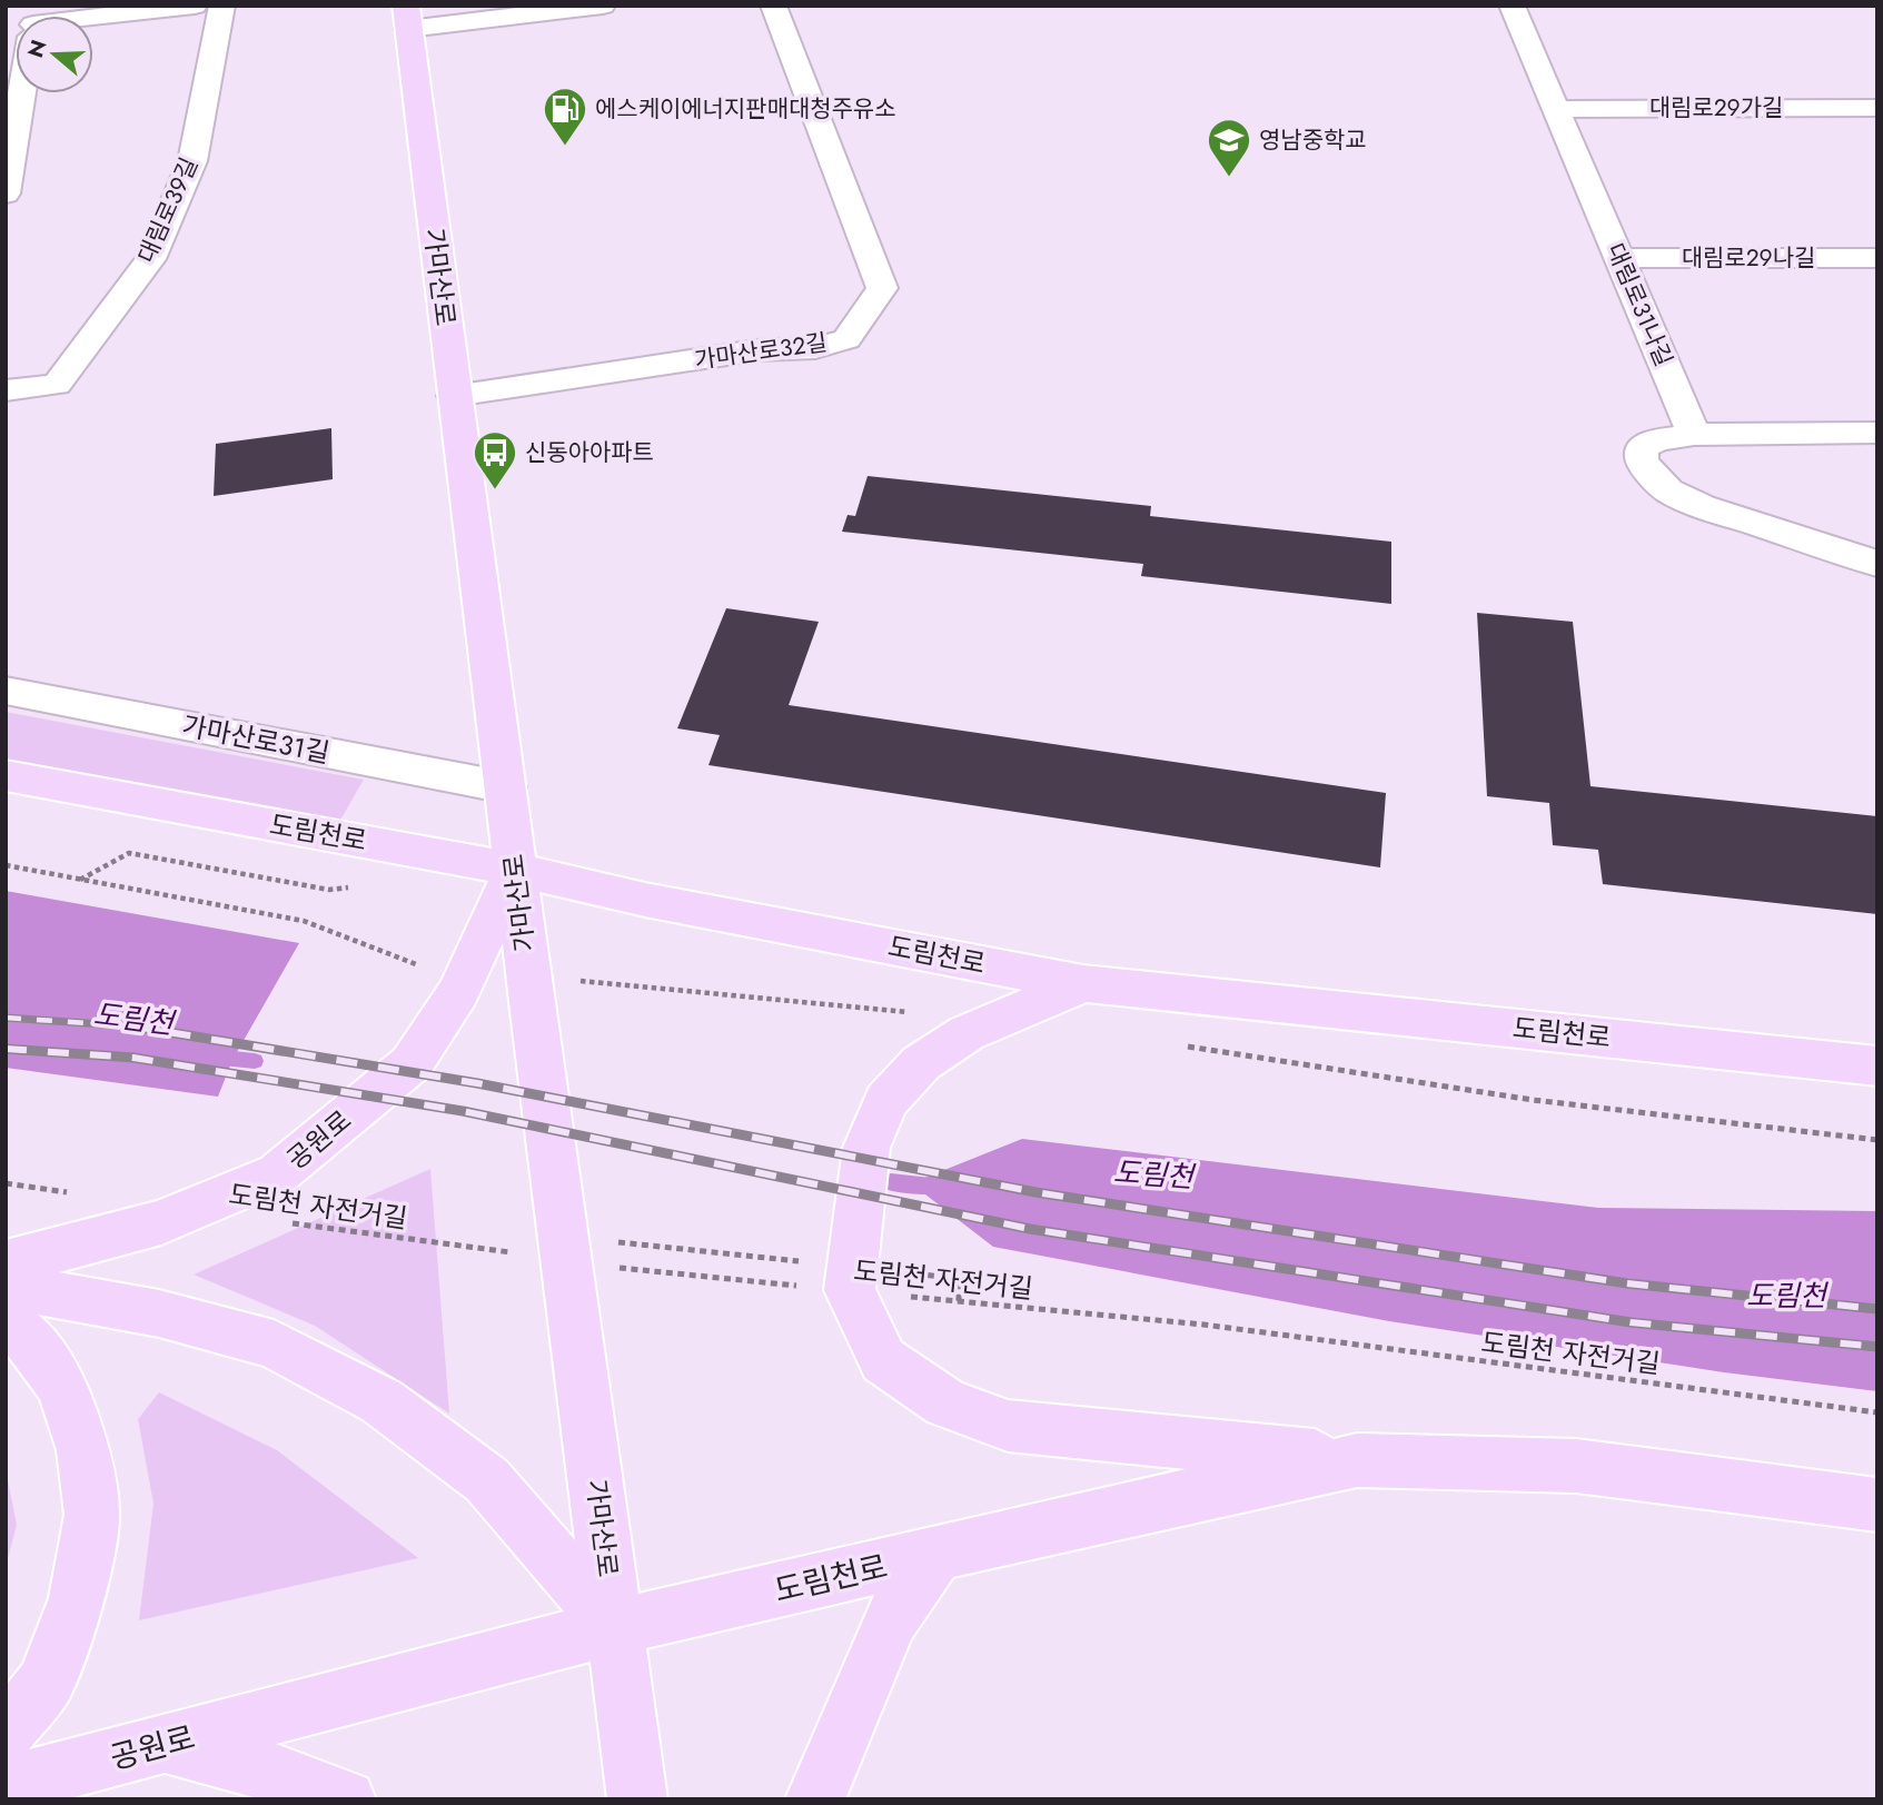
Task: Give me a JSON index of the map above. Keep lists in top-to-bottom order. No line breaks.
{"streets":{"main road":["가마산로","도림천로","공원로"],"street":["대림로29가길","대림로39길","대림로29나길","대림로31나길","가마산로32길","가마산로31길"],"path":["도림천 자전거길"]},"crossings":[["대림로29가길","대림로31나길"],["대림로29나길","대림로31나길"],["가마산로","가마산로32길"],["가마산로","가마산로31길"],["가마산로","도림천로"],["가마산로","공원로"],["가마산로","도림천 자전거길"],["도림천로","공원로"]],"water":["도림천"],"places":{"fuel station":["에스케이에너지판매대청주유소"],"school or university":["영남중학교"],"bus stop":["신동아아파트"]},"north":"left"}
